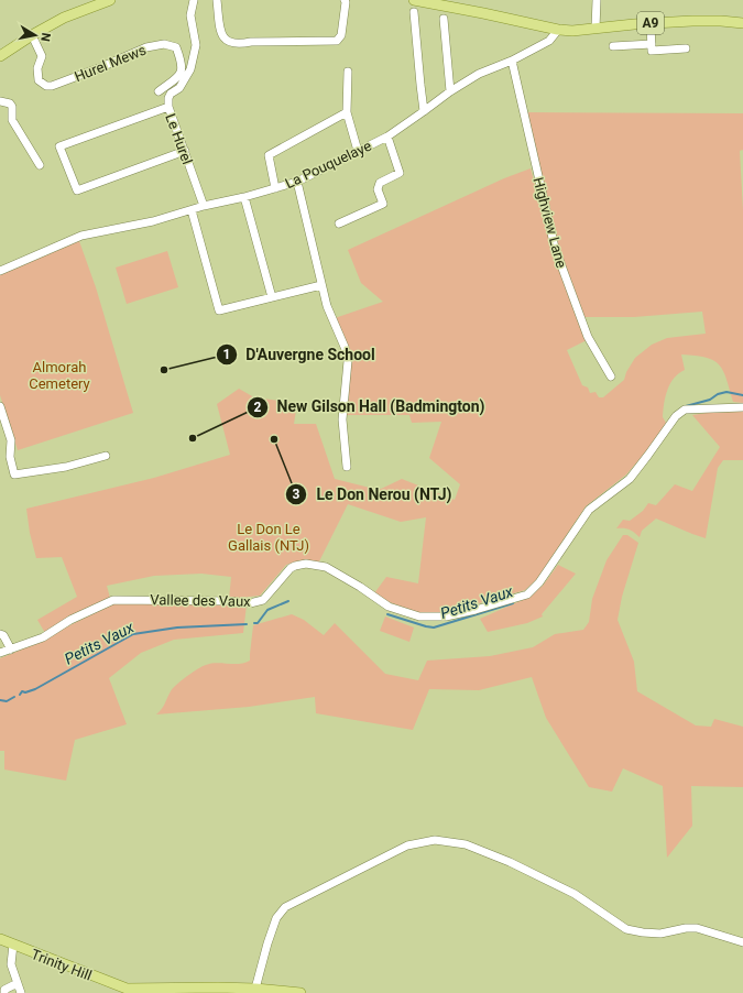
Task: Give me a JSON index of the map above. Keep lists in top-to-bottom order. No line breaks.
{"streets":{"main road":["A9","Trinity Hill"],"street":["Hurel Mews","Le Hurel","La Pouquelaye","Highview Lane","Vallee des Vaux"]},"crossings":[["A9","La Pouquelaye"],["Le Hurel","La Pouquelaye"],["La Pouquelaye","Highview Lane"]],"water":["Petits Vaux"],"parks":["Almorah Cemetery","Le Don Le Gallais (NTJ)"],"places":["D'Auvergne School","New Gilson Hall (Badmington)","Le Don Nerou (NTJ)"],"north":"right"}
